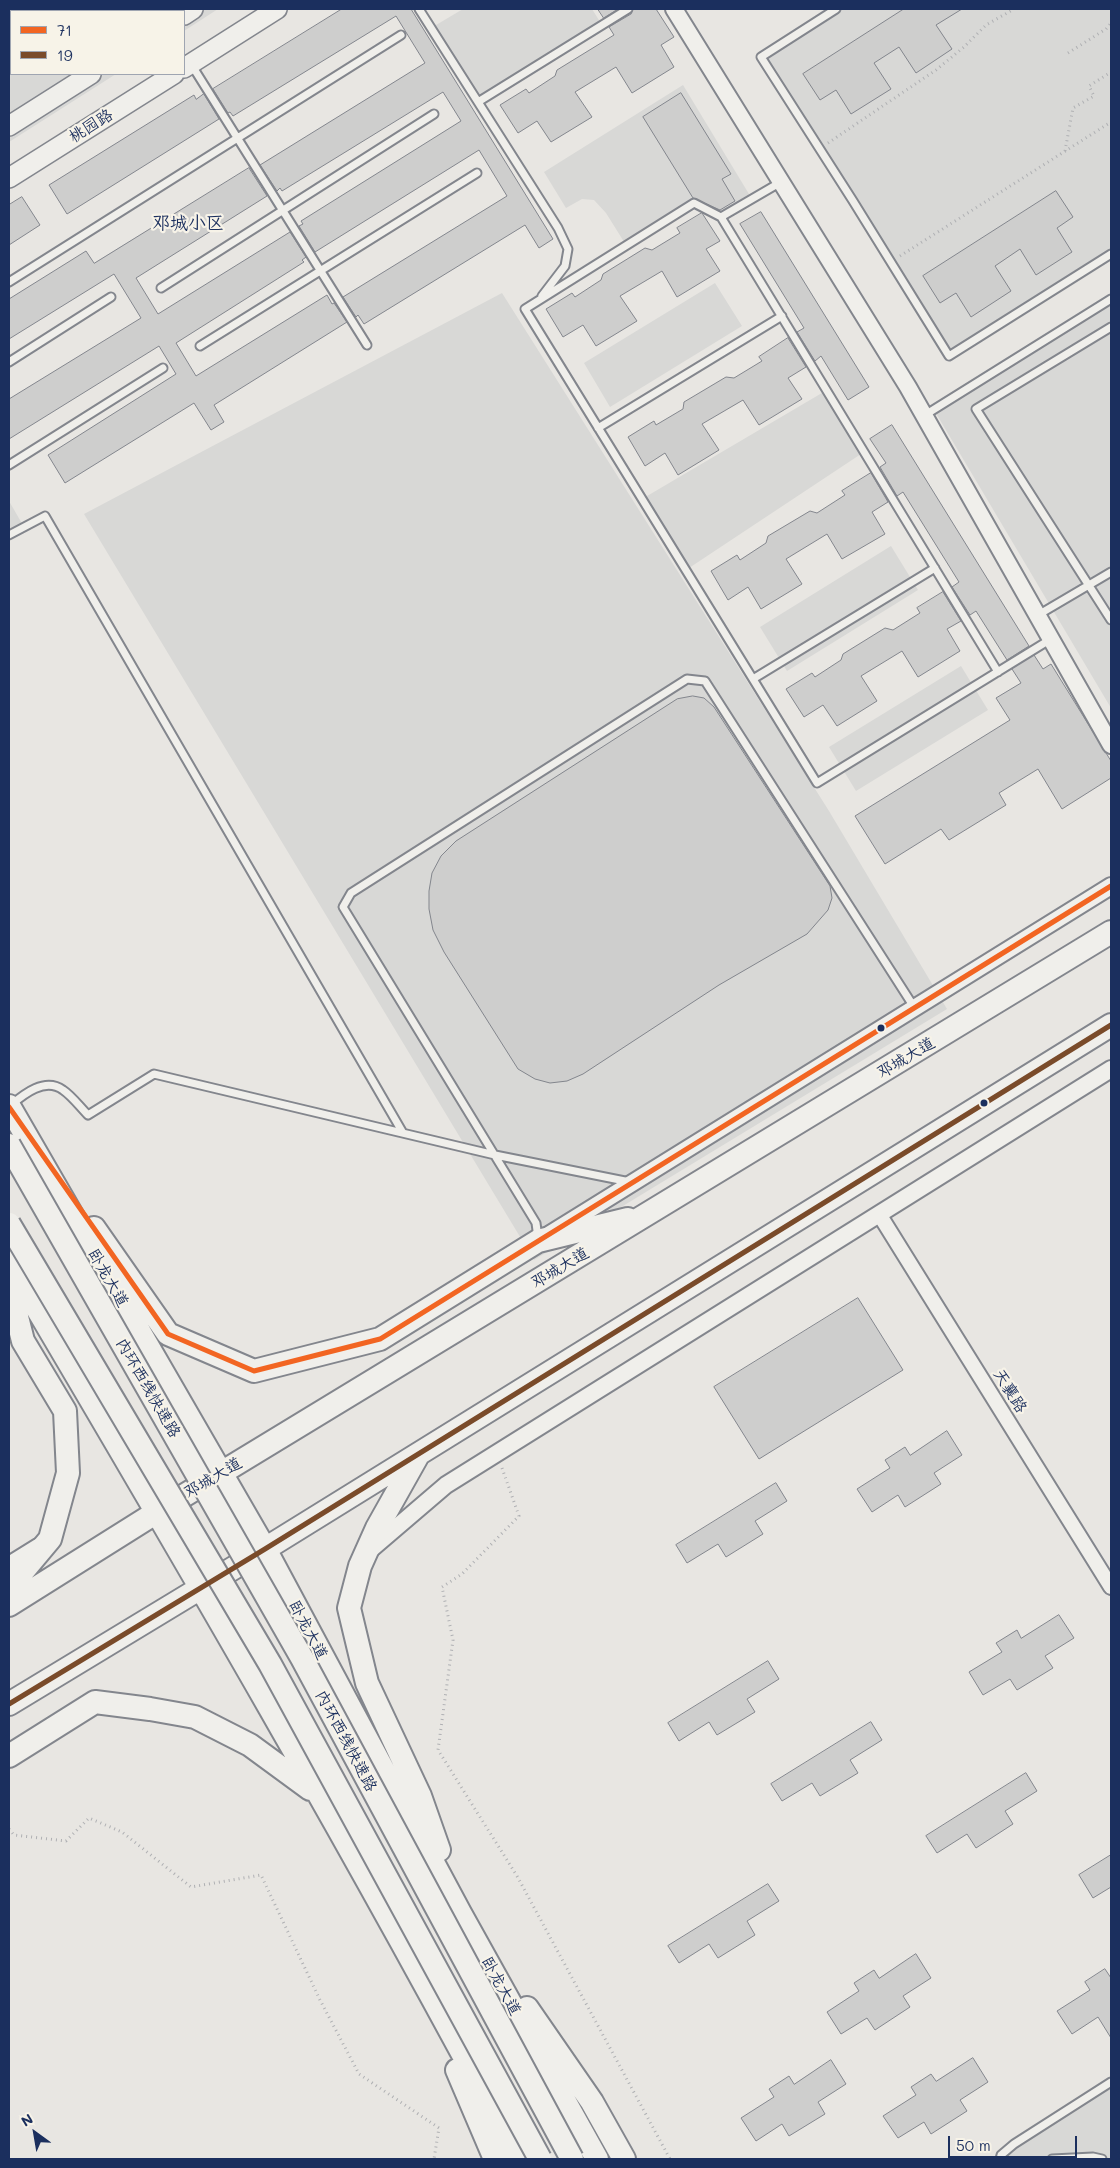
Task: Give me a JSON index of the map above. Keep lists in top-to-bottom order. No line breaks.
{"streets":{"highway":["邓城大道","卧龙大道","内环西线快速路"],"main road":["桃园路"],"street":["天襄路"]},"crossings":[["邓城大道","卧龙大道"]],"districts":["邓城小区"],"lines":["transit line 71","transit line 19"],"legend":["71","19"],"scale_bar":"50 m","north":"top left"}
